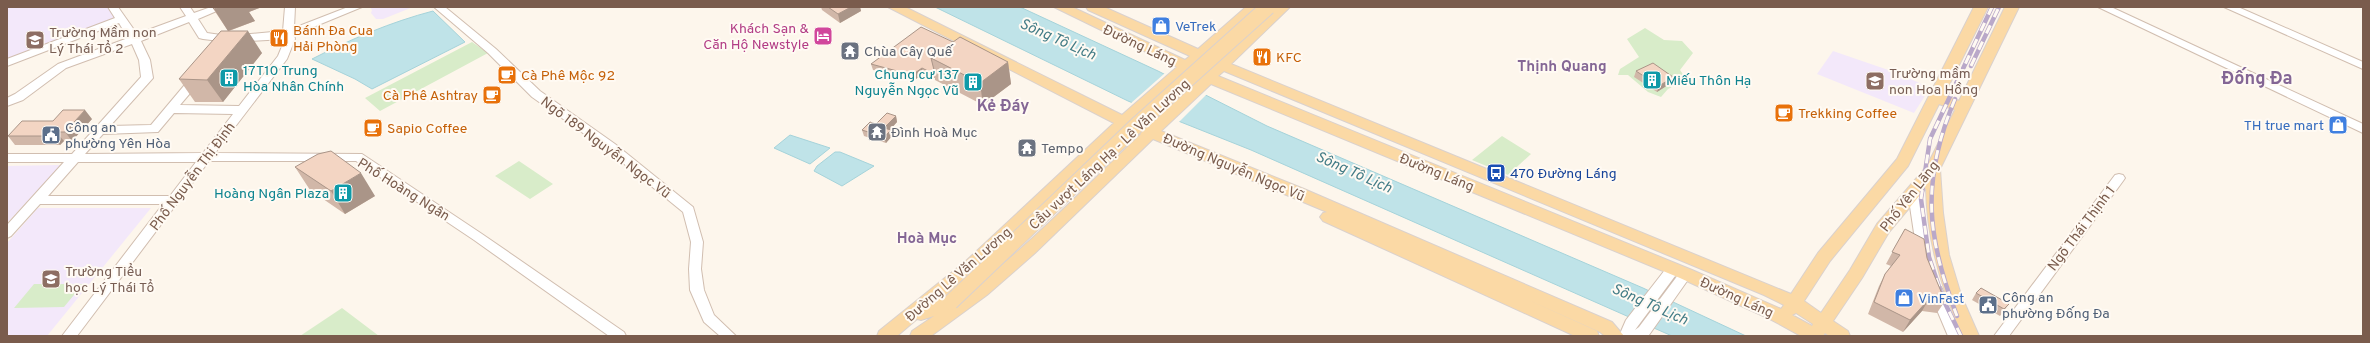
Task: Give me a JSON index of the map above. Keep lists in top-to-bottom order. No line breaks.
{"streets":{"main road":["Đường Láng","Cầu vượt Láng Hạ - Lê Văn Lương","Đường Nguyễn Ngọc Vũ","Phố Yên Lãng","Đường Lê Văn Lương"],"street":["Ngõ 189 Nguyễn Ngọc Vũ","Phố Nguyễn Thị Định","Phố Hoàng Ngân","Ngõ Thái Thịnh 1"]},"crossings":[["Đường Láng","Phố Yên Lãng"],["Đường Láng","Đường Lê Văn Lương"],["Cầu vượt Láng Hạ - Lê Văn Lương","Đường Lê Văn Lương"],["Đường Nguyễn Ngọc Vũ","Đường Lê Văn Lương"],["Phố Nguyễn Thị Định","Phố Hoàng Ngân"]],"districts":["Thịnh Quang","Đống Đa","Kẻ Đáy","Hoà Mục"],"water":["Sông Tô Lịch"],"places":{"shop":["VeTrek","TH true mart","VinFast"],"hotel":["Khách Sạn & Căn Hộ Newstyle"],"restaurant":["Bánh Đa Cua Hải Phòng","KFC"],"school or university":["Trường Mầm non Lý Thái Tổ 2","Trường mầm non Hoa Hồng","Trường Tiểu học Lý Thái Tổ"],"temple":["Chùa Cây Quế","Đình Hoà Mục","Tempo"],"cafe":["Cà Phê Mộc 92","Cà Phê Ashtray","Trekking Coffee","Sapio Coffee"],"building":["17T10 Trung Hòa Nhân Chính","Miếu Thôn Hạ","Chung cư 137 Nguyễn Ngọc Vũ","Hoàng Ngân Plaza"],"public building":["Công an phường Yên Hòa","Công an phường Đống Đa"],"bus stop":["470 Đường Láng"]}}
